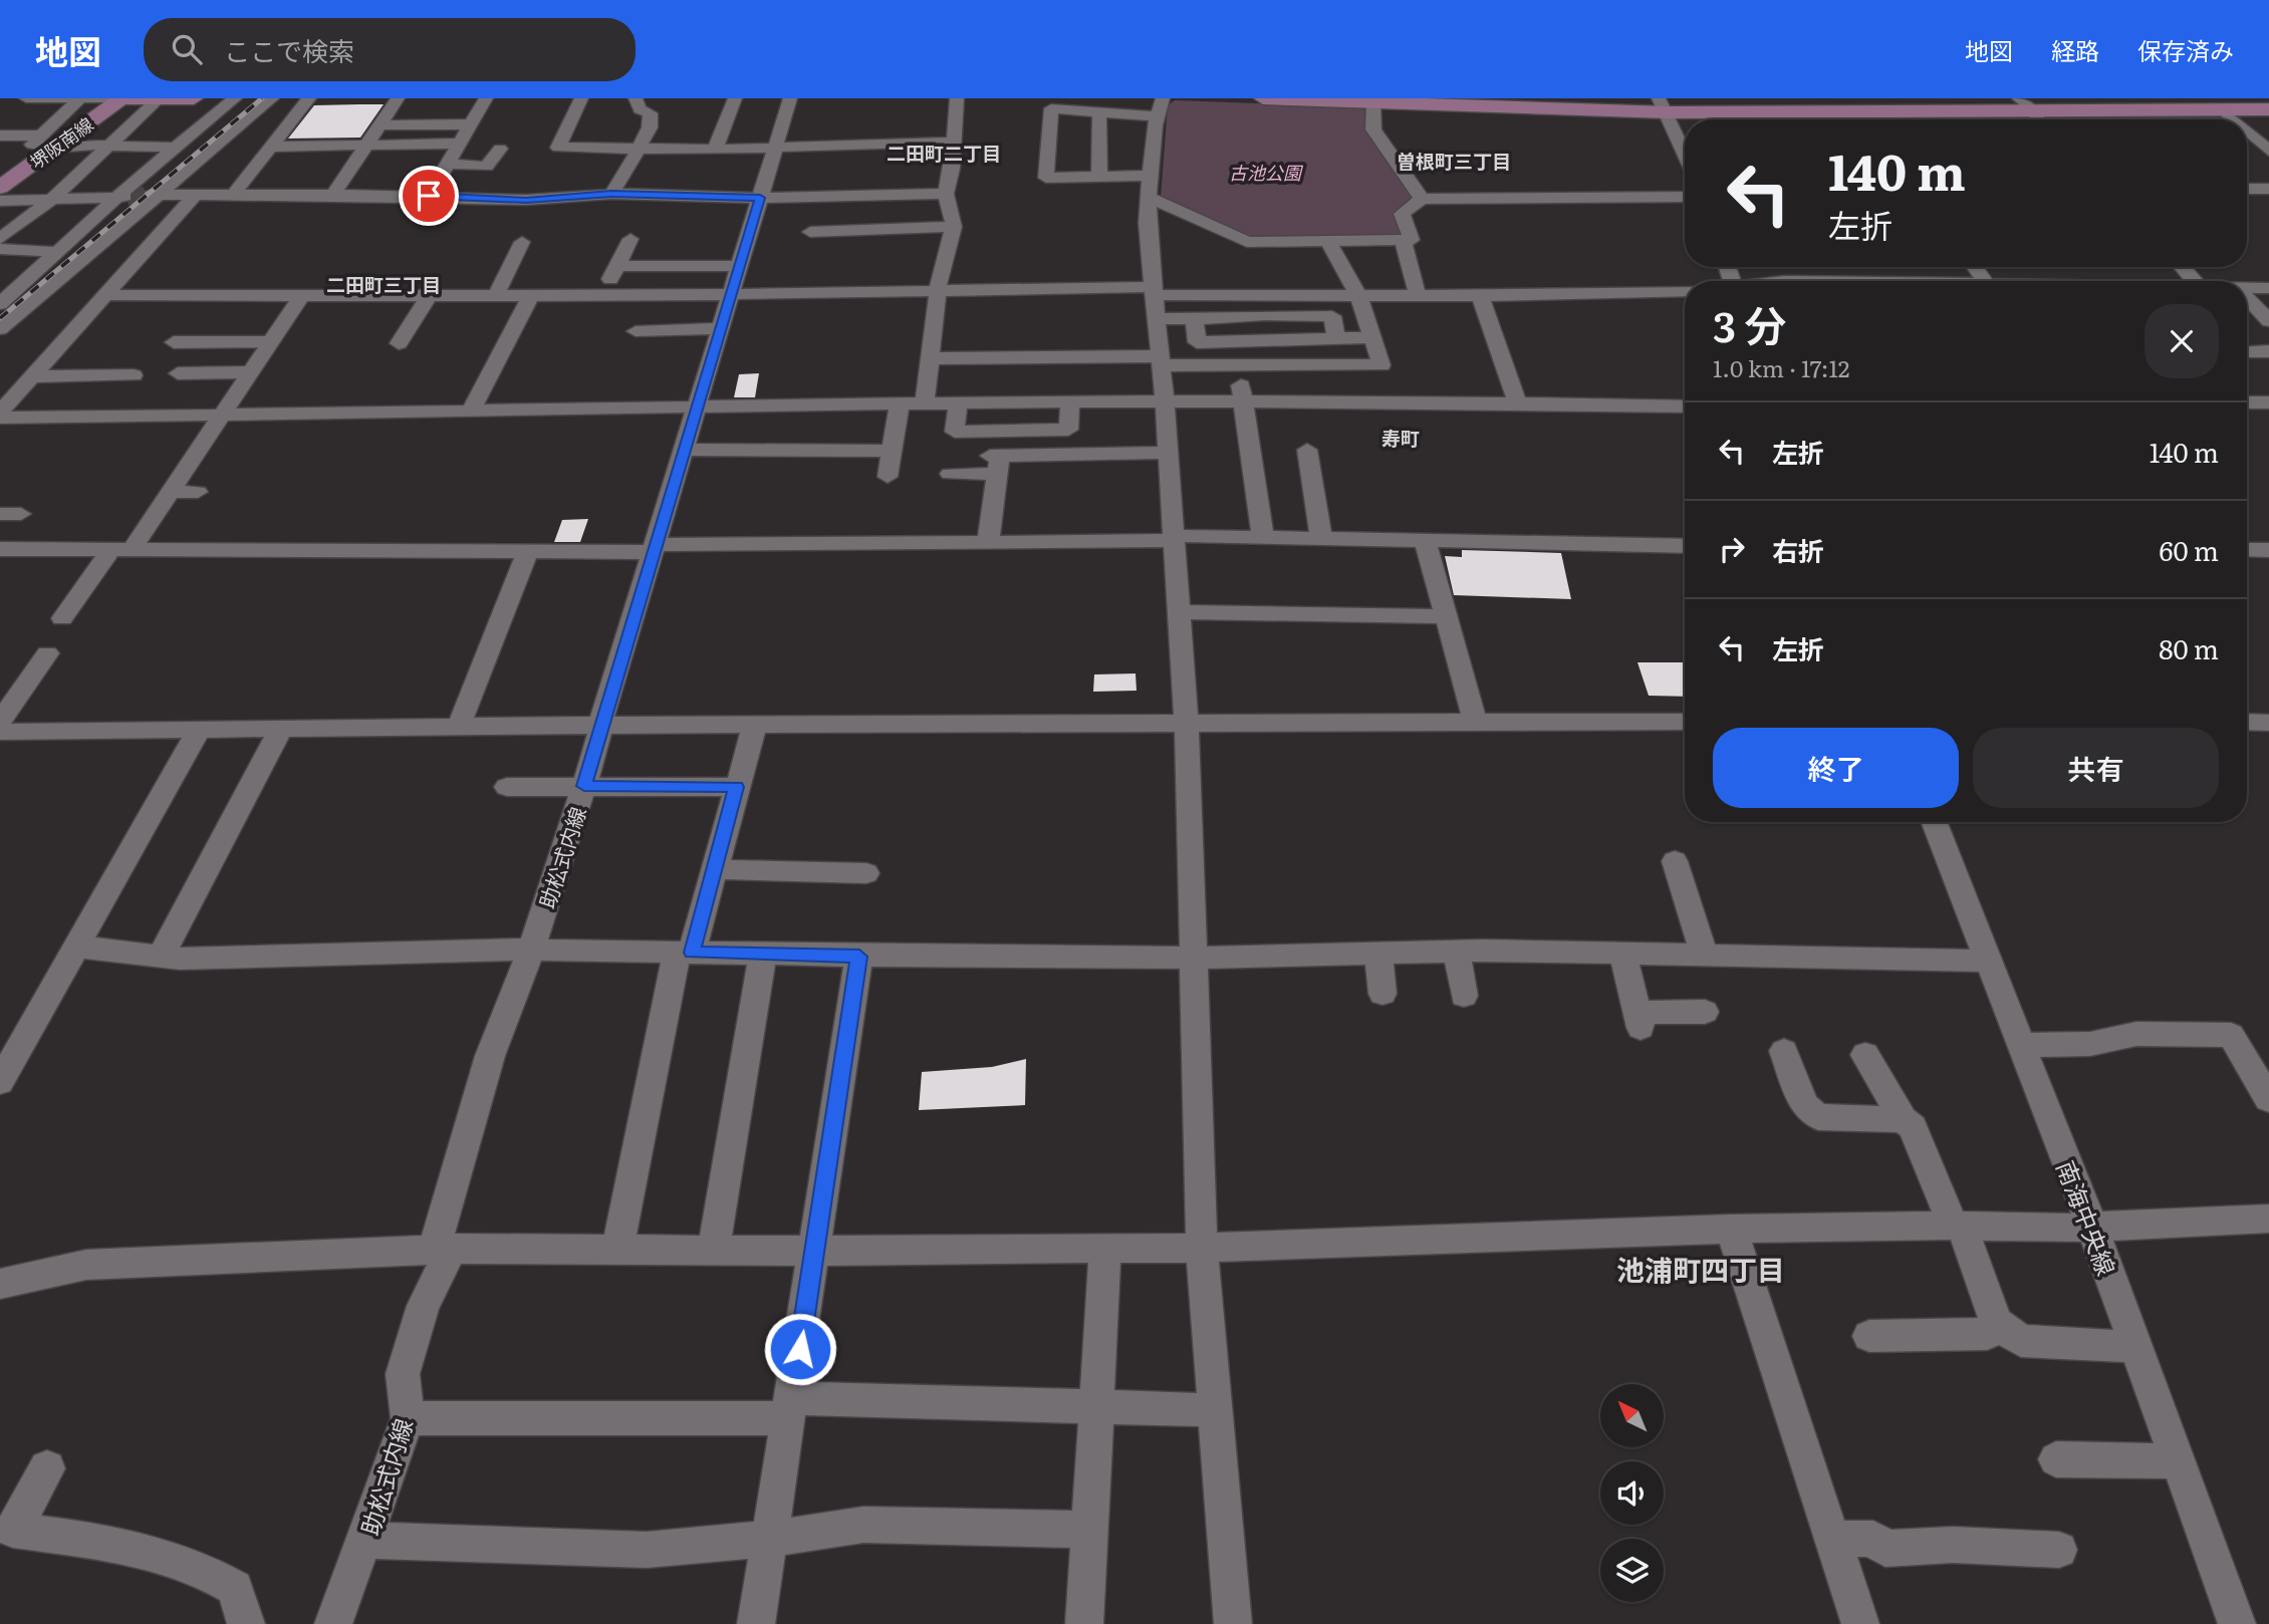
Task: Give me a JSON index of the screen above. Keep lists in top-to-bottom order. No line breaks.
{"streets":{"main road":["堺阪南線"],"street":["助松式内線","南海中央線"]},"districts":["二田町二丁目","曽根町三丁目","二田町三丁目","寿町","池浦町四丁目"],"parks":["古池公園"],"north":"top left","page":{"header":"地図","search":"ここで検索","nav":["地図","経路","保存済み"],"turn":["140 m","左折"],"heading":["3 分","1.0 km · 17:12"],"list":[{"name":"左折","value":"140 m"},{"name":"右折","value":"60 m"},{"name":"左折","value":"80 m"}],"buttons":["終了","共有"]}}
